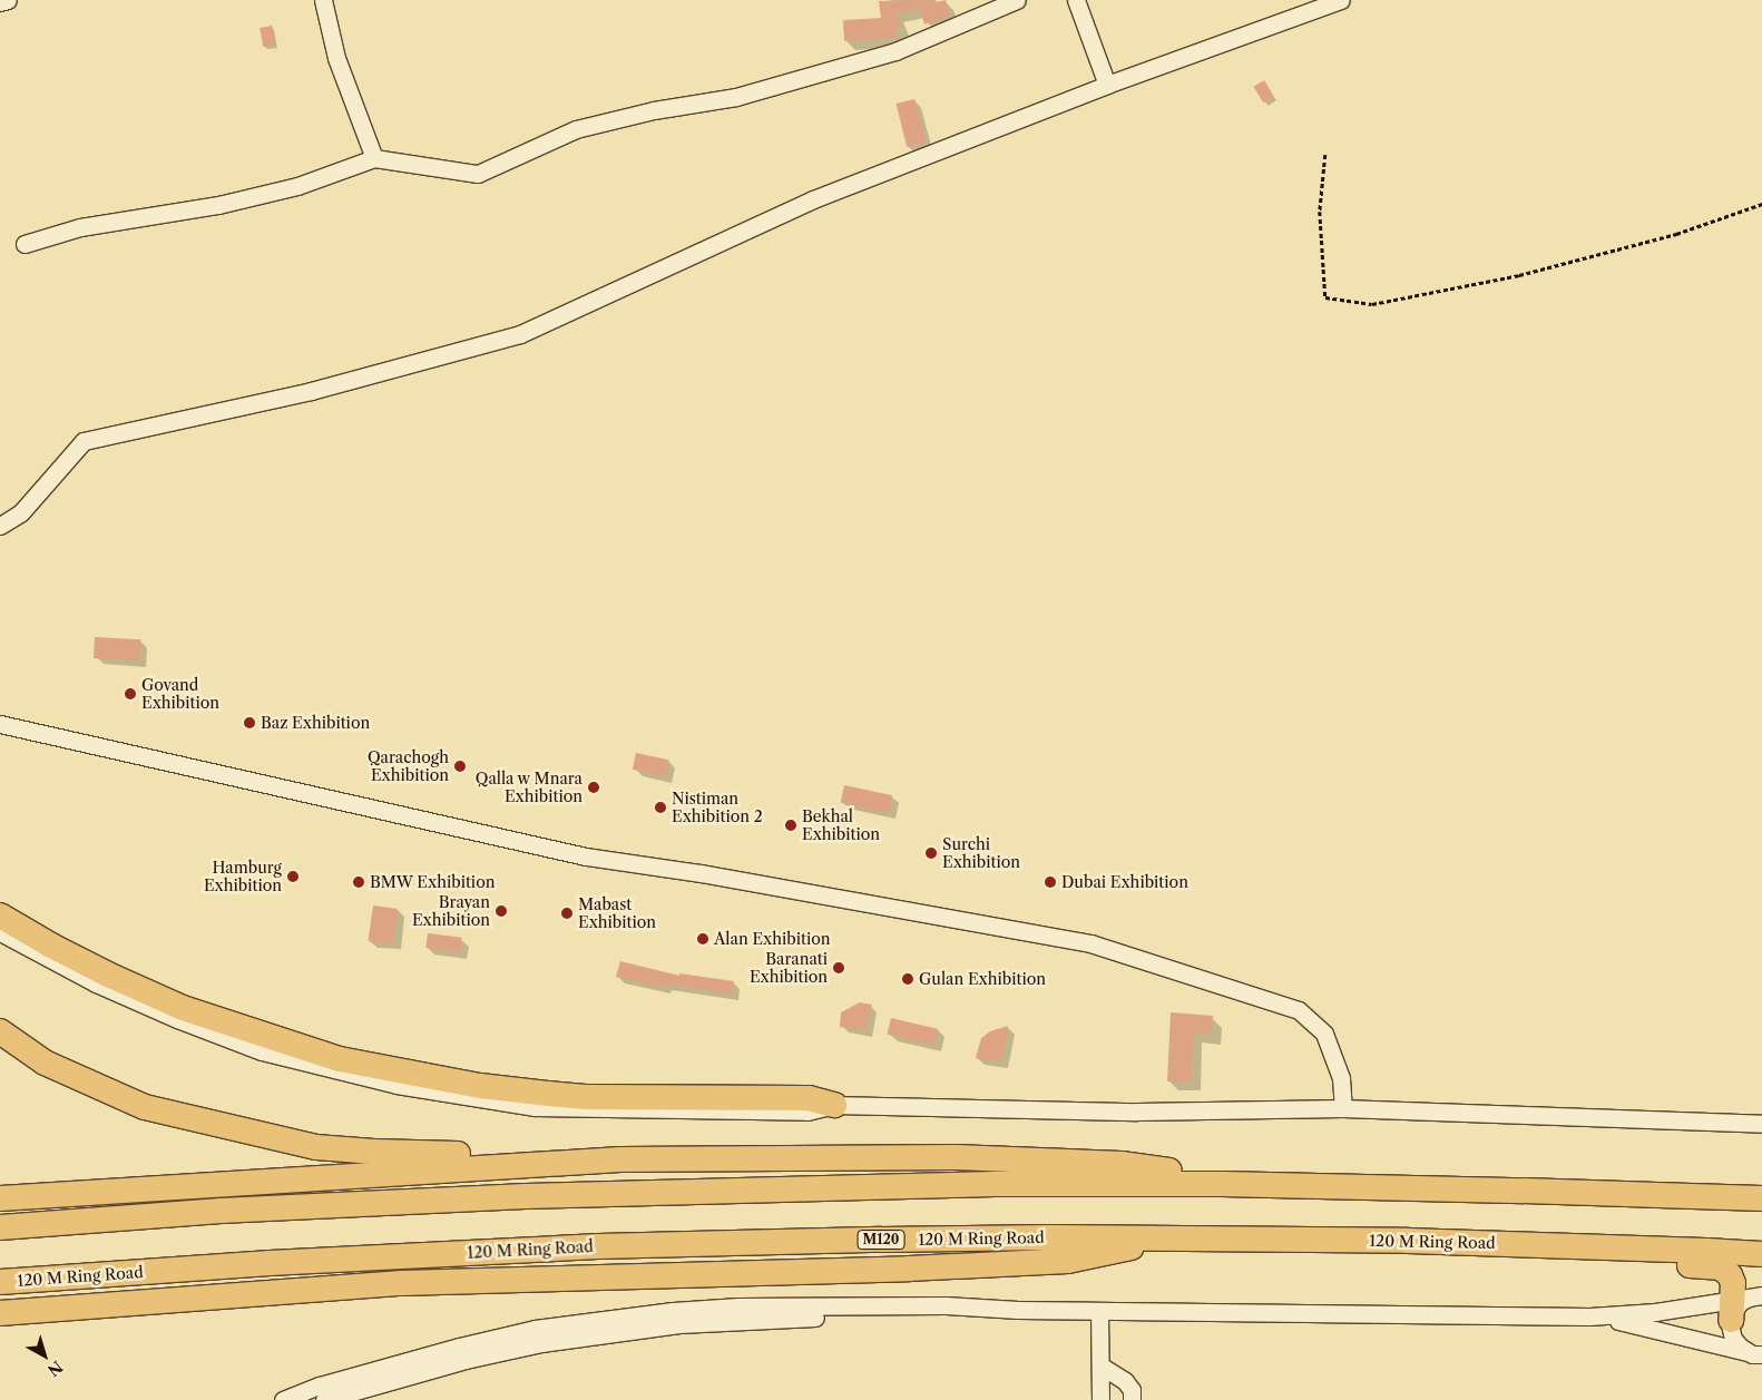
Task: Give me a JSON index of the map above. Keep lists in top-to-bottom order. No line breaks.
{"streets":{"highway":["120 M Ring Road","M120"]},"places":["Govand Exhibition","Baz Exhibition","Qarachogh Exhibition","Qalla w Mnara Exhibition","Nistiman Exhibition 2","Bekhal Exhibition","Surchi Exhibition","Hamburg Exhibition","BMW Exhibition","Dubai Exhibition","Brayan Exhibition","Mabast Exhibition","Alan Exhibition","Baranati Exhibition","Gulan Exhibition"],"north":"bottom right"}
